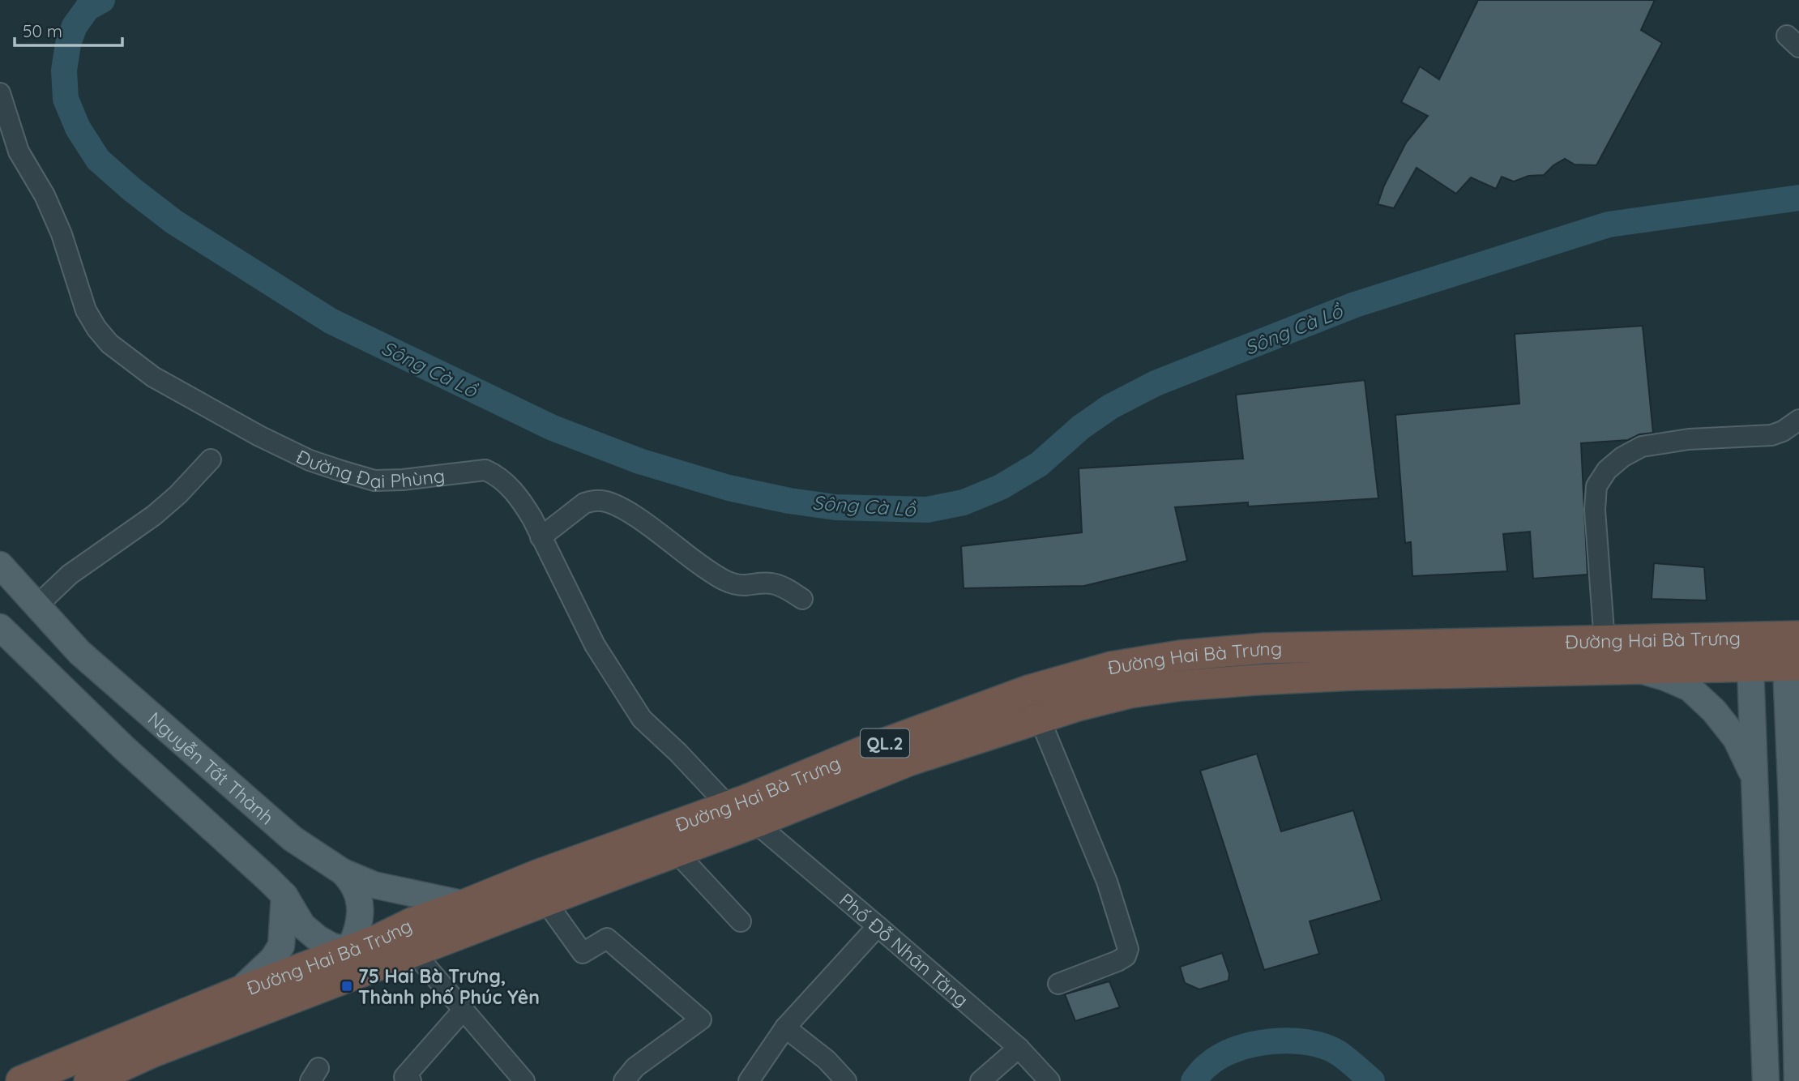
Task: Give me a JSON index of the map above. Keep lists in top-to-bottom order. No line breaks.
{"streets":{"highway":["Đường Hai Bà Trưng","QL.2"],"main road":["Nguyễn Tất Thành"],"street":["Đường Đại Phùng","Phố Đỗ Nhân Tăng"]},"crossings":[["Đường Đại Phùng","Đường Hai Bà Trưng"],["Đường Đại Phùng","Phố Đỗ Nhân Tăng"],["Đường Hai Bà Trưng","Nguyễn Tất Thành"],["Đường Hai Bà Trưng","Phố Đỗ Nhân Tăng"]],"water":["Sông Cà Lồ"],"places":{"transit":["75 Hai Bà Trưng, Thành phố Phúc Yên"]},"scale_bar":"50 m"}
